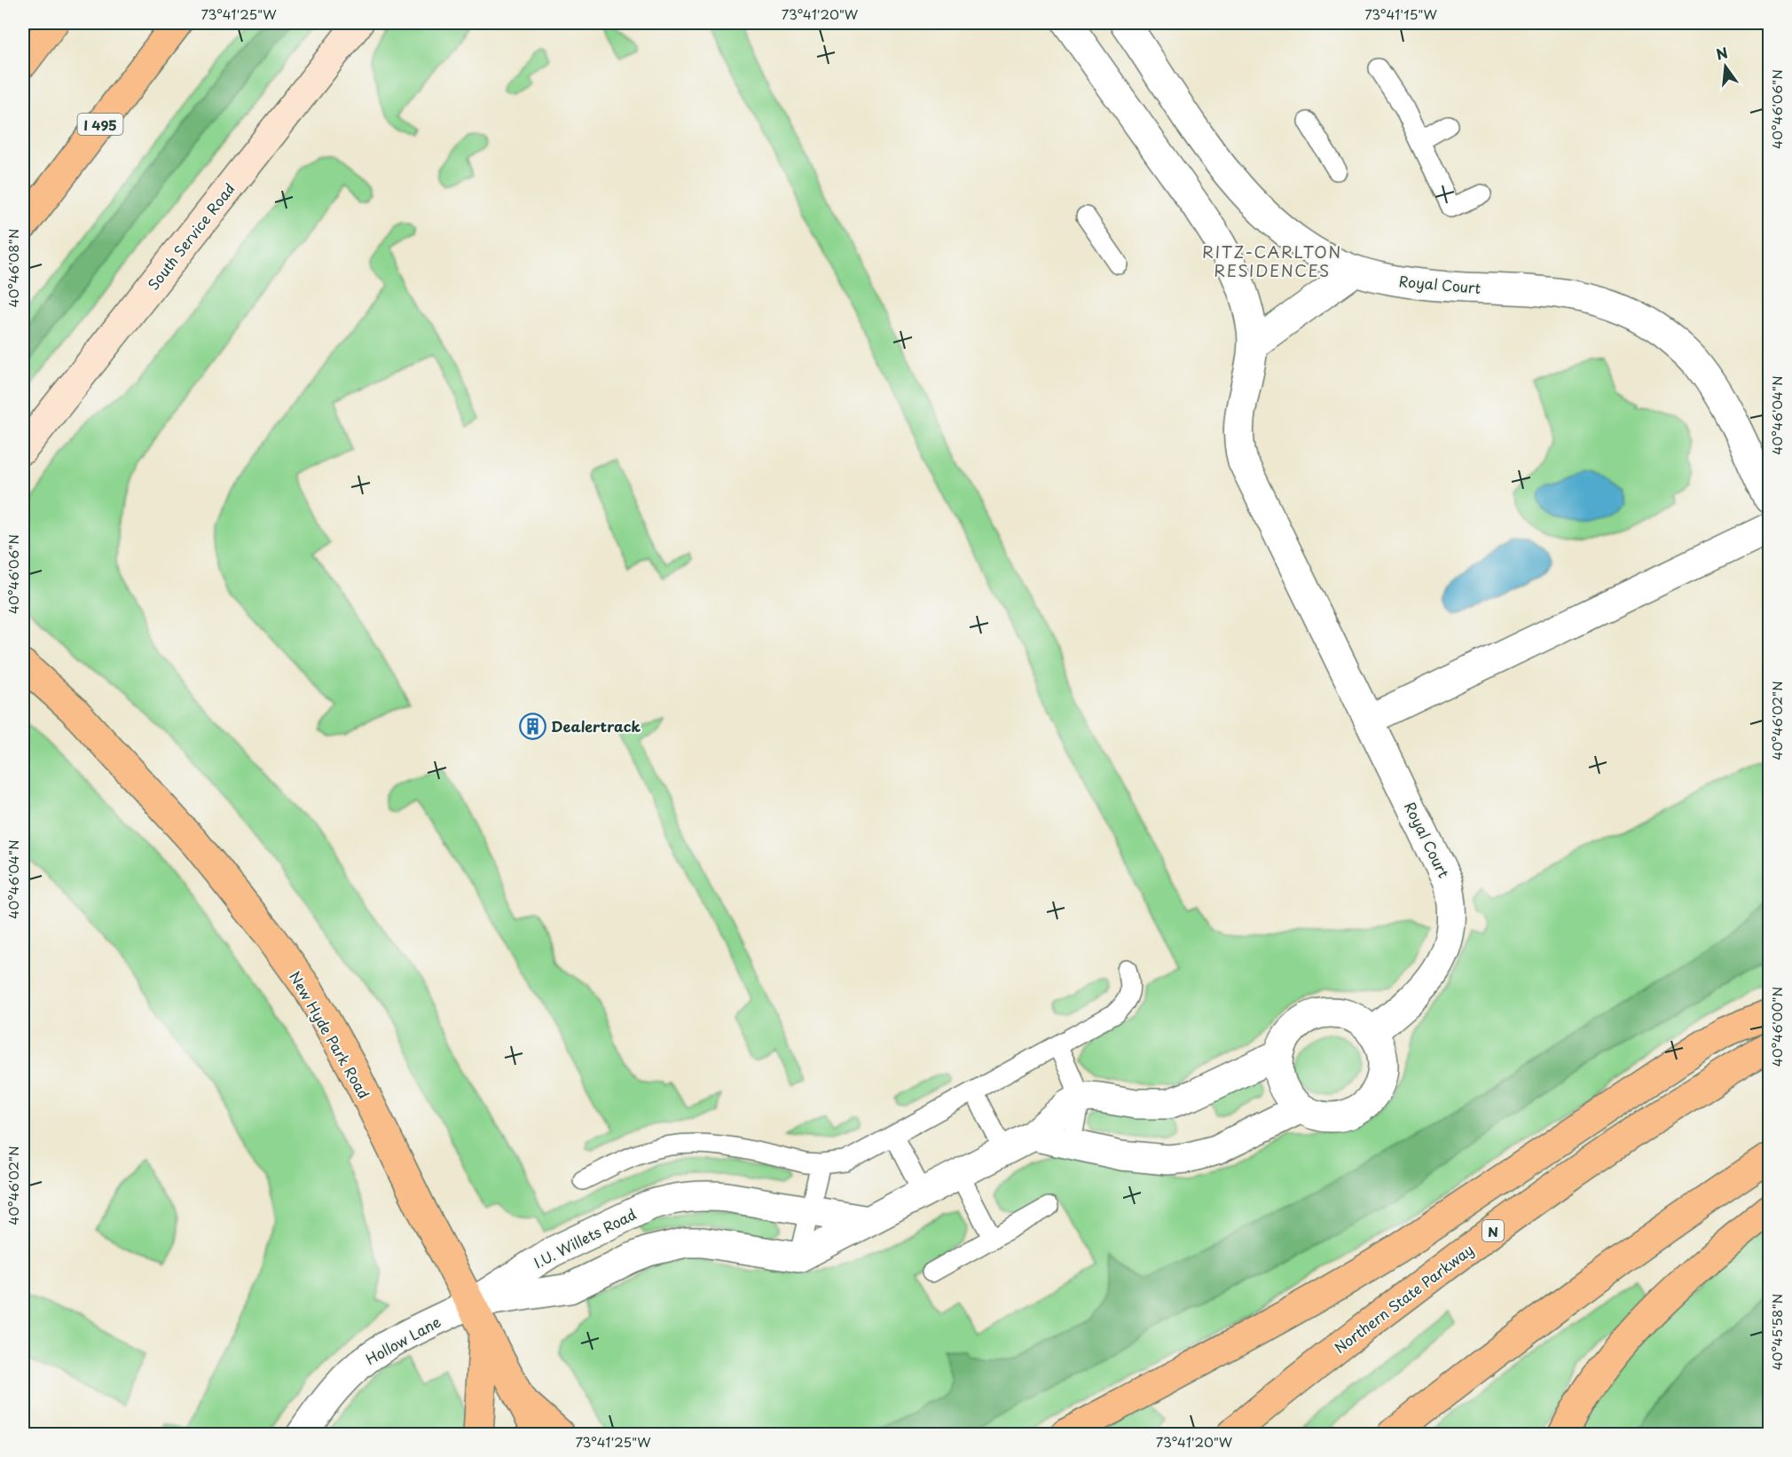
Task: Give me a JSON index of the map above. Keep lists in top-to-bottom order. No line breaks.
{"streets":{"main road":["I 495","South Service Road","New Hyde Park Road","N","Northern State Parkway"],"street":["Royal Court","I.U. Willets Road","Hollow Lane"]},"crossings":[["New Hyde Park Road","I.U. Willets Road"],["New Hyde Park Road","Hollow Lane"],["I.U. Willets Road","Hollow Lane"]],"districts":["RITZ-CARLTON RESIDENCES"],"places":{"building":["Dealertrack"]},"north":"top","coordinates":["73°41'25\"W","73°41'20\"W","73°41'15\"W","40°46'06\"N","40°46'08\"N","40°46'04\"N","40°46'02\"N","40°46'00\"N","40°45'58\"N"]}
